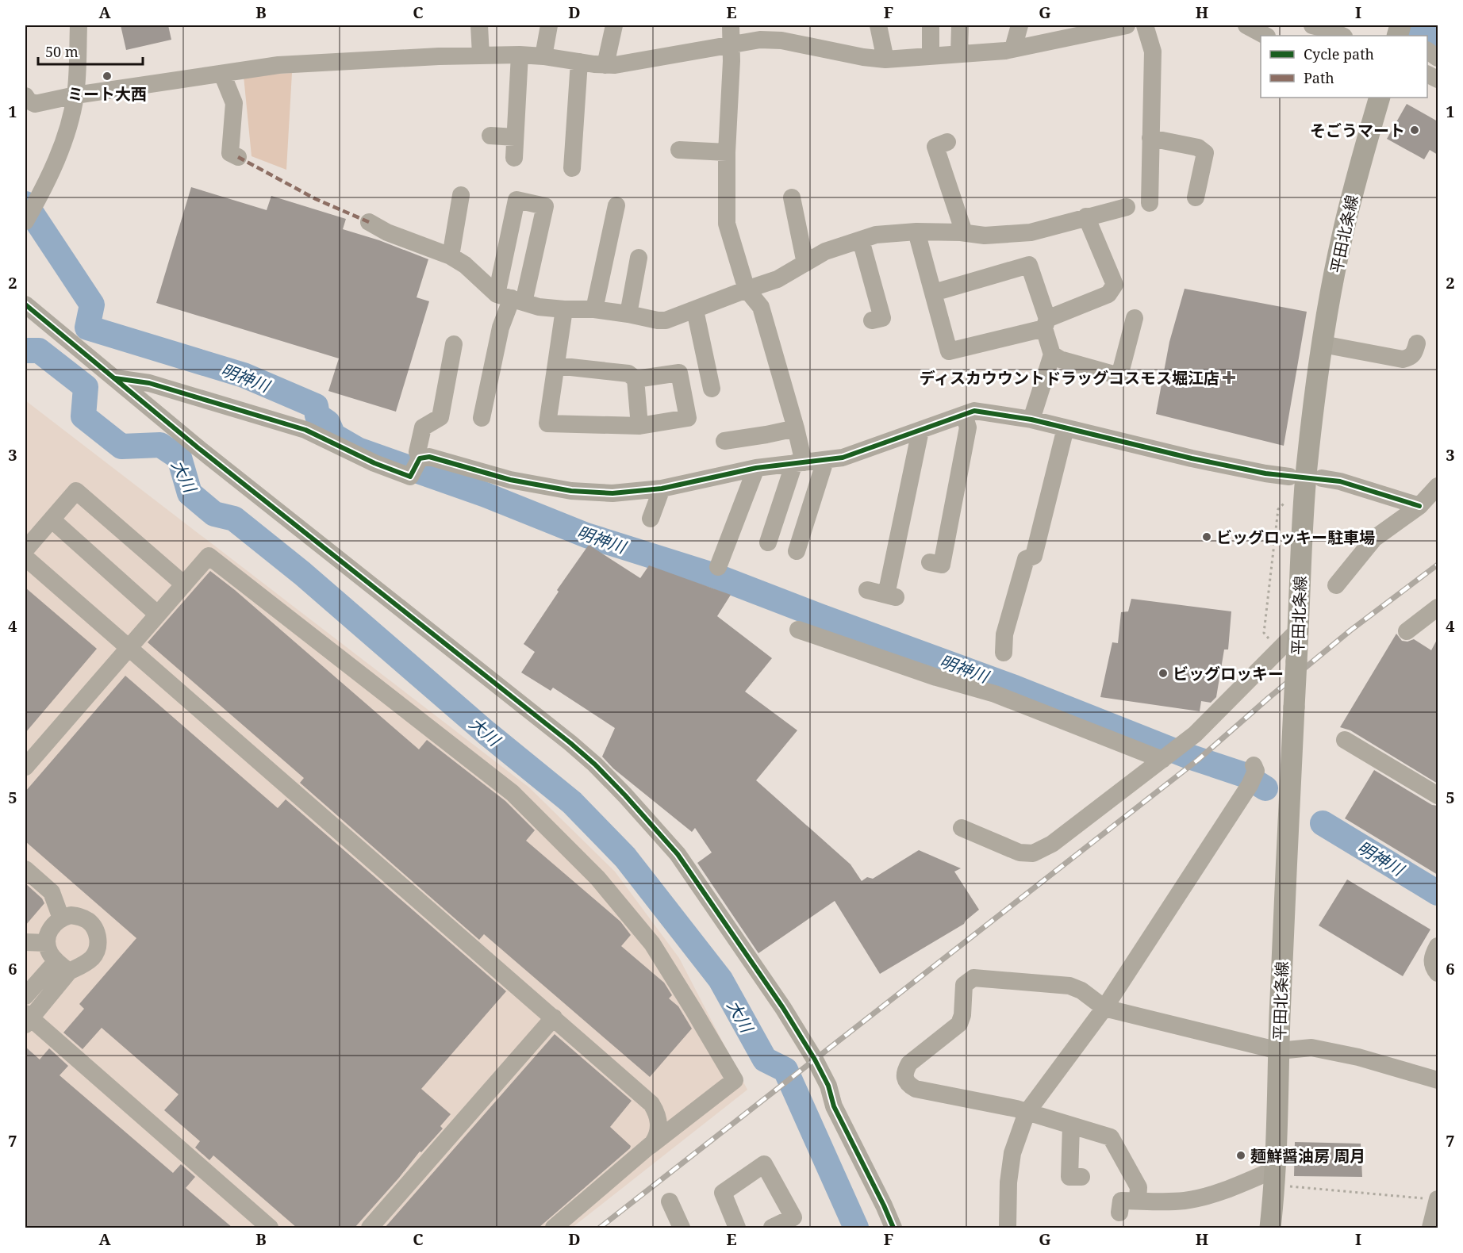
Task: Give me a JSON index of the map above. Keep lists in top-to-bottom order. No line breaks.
{"streets":{"main road":["平田北条線"]},"water":["明神川","大川"],"places":{"other":["ミート大西","そごうマート","ビッグロッキー駐車場","ビッグロッキー","麺鮮醤油房 周月"],"health":["ディスカウウントドラッグコスモス堀江店"]},"legend":["Cycle path","Path"],"scale_bar":"50 m","grid":{"columns":["A","B","C","D","E","F","G","H","I"],"rows":["1","2","3","4","5","6","7"]}}
